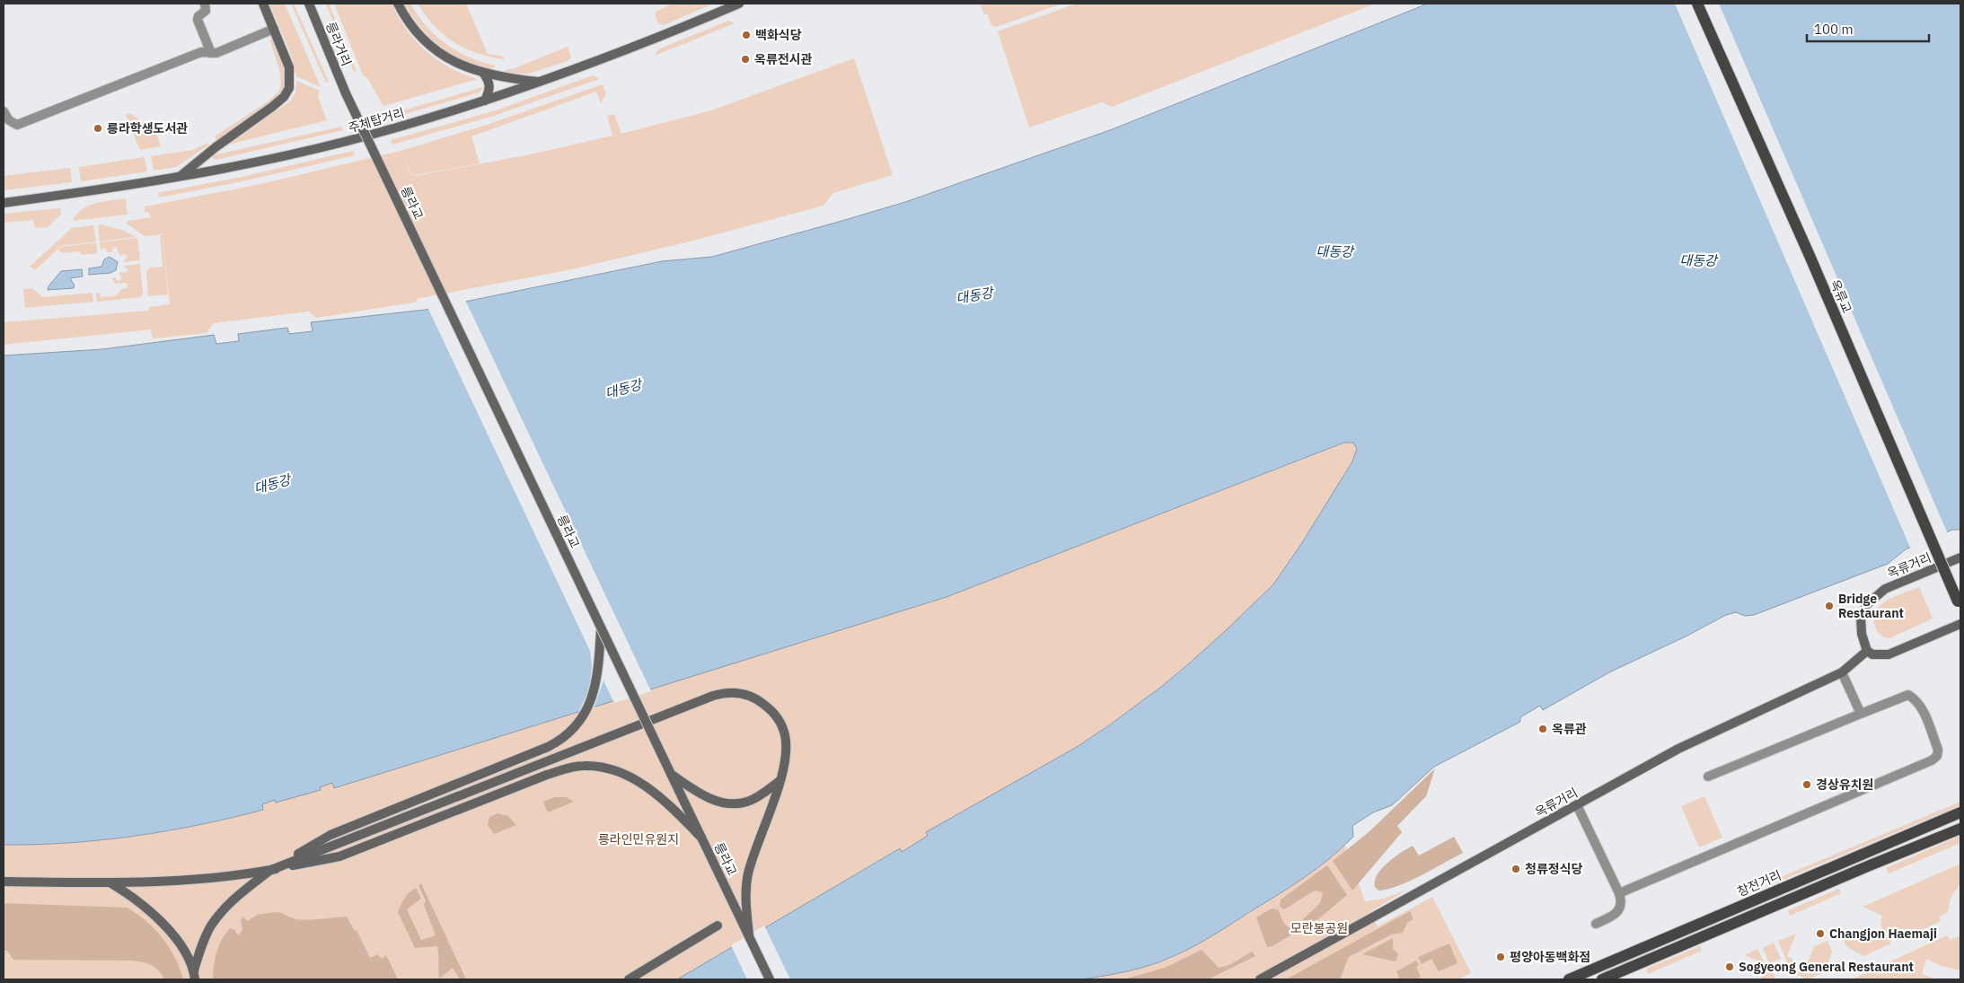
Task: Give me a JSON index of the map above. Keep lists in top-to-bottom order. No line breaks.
{"streets":{"main road":["릉라거리","주체탑거리","릉라교","옥류교","옥류거리","창전거리"]},"crossings":[["릉라거리","릉라교"]],"water":["대동강"],"parks":["릉라인민유원지","모란봉공원"],"places":["백화식당","옥류전시관","릉라학생도서관","Bridge Restaurant","옥류관","경상유치원","청류정식당","Changjon Haemaji","평양아동백화점","Sogyeong General Restaurant"],"scale_bar":"100 m"}
